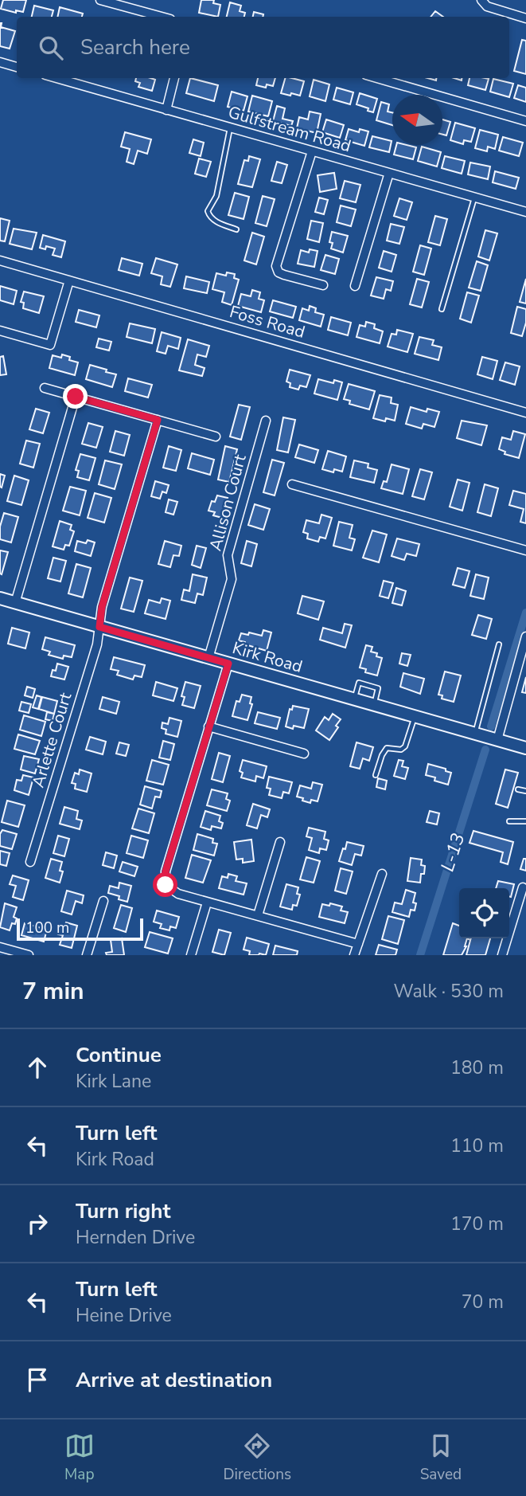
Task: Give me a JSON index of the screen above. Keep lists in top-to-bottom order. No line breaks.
{"streets":{"street":["Gulfstream Road","Foss Road","Allison Court","Kirk Road","Arlette Court"]},"crossings":[["Allison Court","Kirk Road"],["Kirk Road","Arlette Court"]],"water":["L-13"],"scale_bar":"100 m","north":"left","page":{"search":"Search here","scale":"100 m","heading":["7 min","Walk · 530 m"],"list":[["Continue","Kirk Lane","180 m"],["Turn left","Kirk Road","110 m"],["Turn right","Hernden Drive","170 m"],["Turn left","Heine Drive","70 m"],"Arrive at destination"],"nav":["Map","Directions","Saved"]}}
